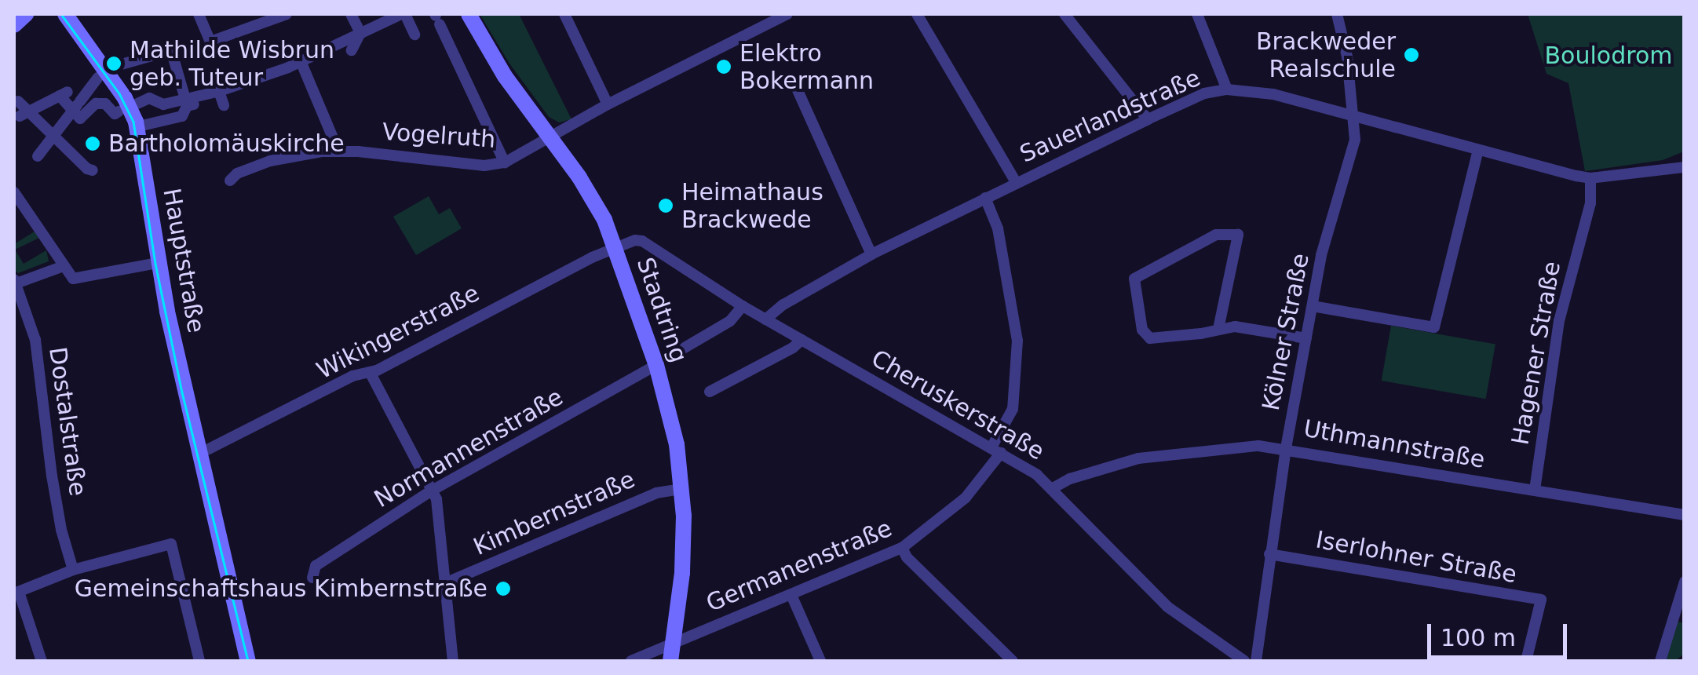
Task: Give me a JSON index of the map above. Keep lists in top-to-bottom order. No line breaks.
{"streets":{"street":["Sauerlandstraße","Vogelruth","Hauptstraße","Stadtring","Wikingerstraße","Kölner Straße","Hagener Straße","Cheruskerstraße","Dostalstraße","Uthmannstraße","Normannenstraße","Kimbernstraße","Iserlohner Straße","Germanenstraße"]},"crossings":[["Sauerlandstraße","Kölner Straße"],["Sauerlandstraße","Hagener Straße"],["Sauerlandstraße","Cheruskerstraße"],["Sauerlandstraße","Germanenstraße"],["Vogelruth","Stadtring"],["Hauptstraße","Wikingerstraße"],["Stadtring","Wikingerstraße"],["Stadtring","Cheruskerstraße"],["Stadtring","Normannenstraße"],["Stadtring","Kimbernstraße"],["Stadtring","Germanenstraße"],["Wikingerstraße","Cheruskerstraße"],["Kölner Straße","Uthmannstraße"],["Kölner Straße","Iserlohner Straße"],["Hagener Straße","Uthmannstraße"],["Cheruskerstraße","Uthmannstraße"],["Cheruskerstraße","Germanenstraße"]],"parks":["Boulodrom"],"places":["Brackweder Realschule","Mathilde Wisbrun geb. Tuteur","Elektro Bokermann","Bartholomäuskirche","Heimathaus Brackwede","Gemeinschaftshaus Kimbernstraße"],"scale_bar":"100 m"}
